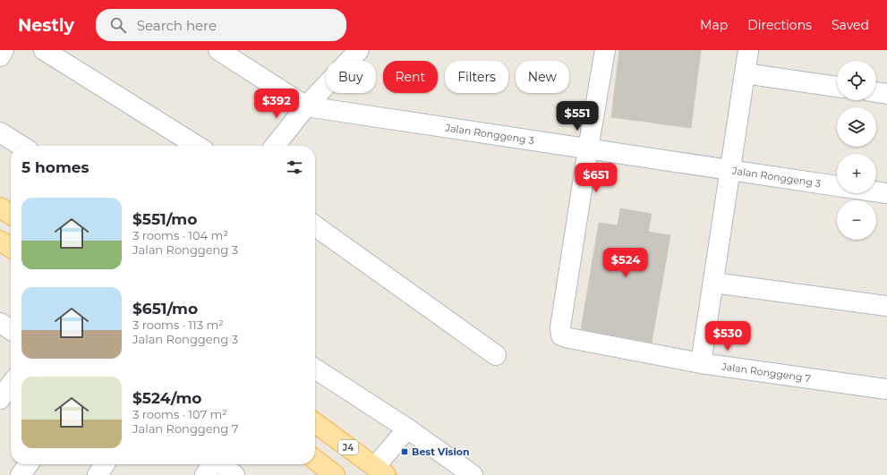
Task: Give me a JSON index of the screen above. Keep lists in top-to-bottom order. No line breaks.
{"streets":{"main road":["J4"],"street":["Jalan Ronggeng 3","Jalan Ronggeng 7"]},"crossings":[["Jalan Ronggeng 3","Jalan Ronggeng 7"]],"places":{"transit":["Best Vision"]},"page":{"header":"Nestly","search":"Search here","nav":["Map","Directions","Saved"],"map_buttons":["+","−"],"chip":["Buy","Rent","Filters","New"],"price":["$392","$551","$651","$524","$530"],"heading":"5 homes","list":[{"name":"$551/mo","note":"3 rooms · 104 m² · Jalan Ronggeng 3"},{"name":"$651/mo","note":"3 rooms · 113 m² · Jalan Ronggeng 3"},{"name":"$524/mo","note":"3 rooms · 107 m² · Jalan Ronggeng 7"}]}}
